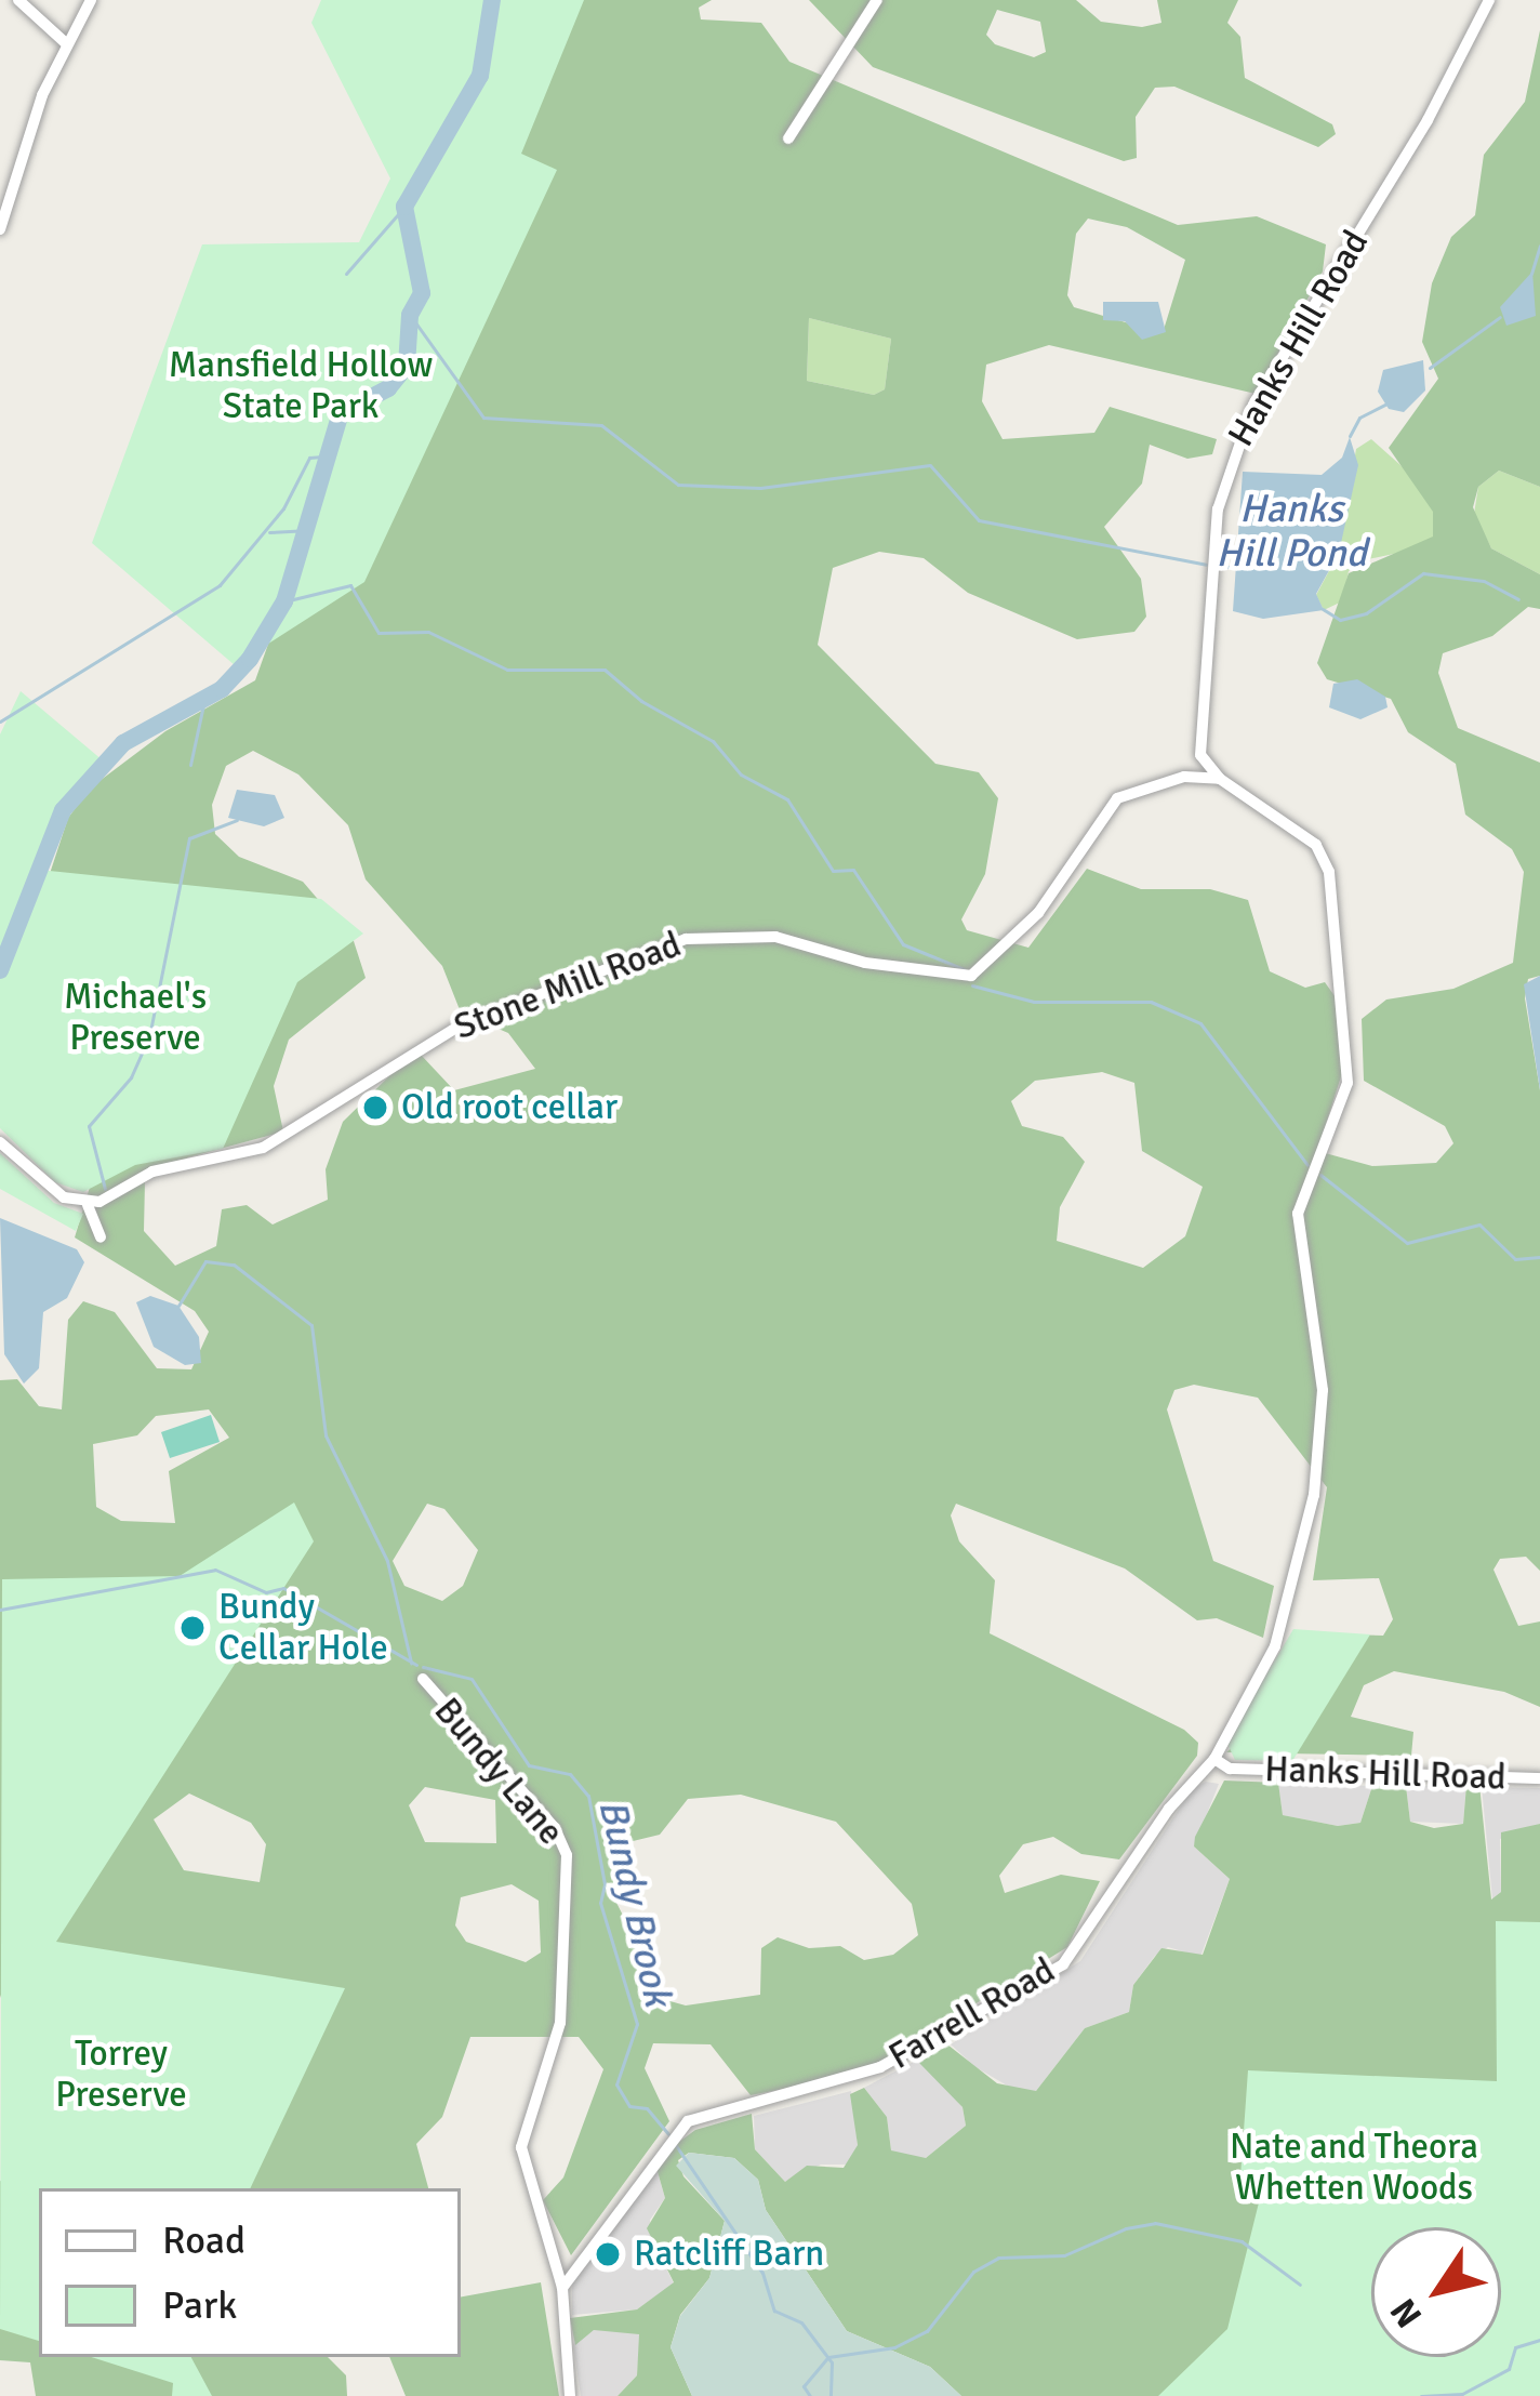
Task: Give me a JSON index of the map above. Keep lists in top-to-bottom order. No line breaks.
{"streets":{"street":["Hanks Hill Road","Stone Mill Road","Bundy Lane","Farrell Road"]},"crossings":[["Hanks Hill Road","Stone Mill Road"],["Hanks Hill Road","Farrell Road"],["Bundy Lane","Farrell Road"]],"water":["Hanks Hill Pond","Bundy Brook"],"parks":["Mansfield Hollow State Park","Michael's Preserve","Torrey Preserve","Nate and Theora Whetten Woods"],"places":["Old root cellar","Bundy Cellar Hole","Ratcliff Barn"],"legend":["Road","Park"],"north":"bottom left"}
